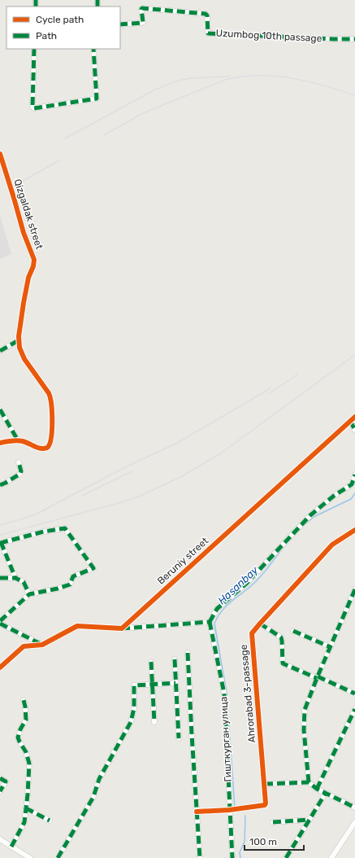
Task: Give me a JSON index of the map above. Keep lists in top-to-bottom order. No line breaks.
{"streets":{"street":["Uzumbog 10th passage","Qizgaldak street","Beruniy street","Ahrorabad 3-passage","Гишткурган улица"]},"crossings":[["Ahrorabad 3-passage","Гишткурган улица"]],"water":["Hasanbay"],"legend":["Cycle path","Path"],"scale_bar":"100 m"}
